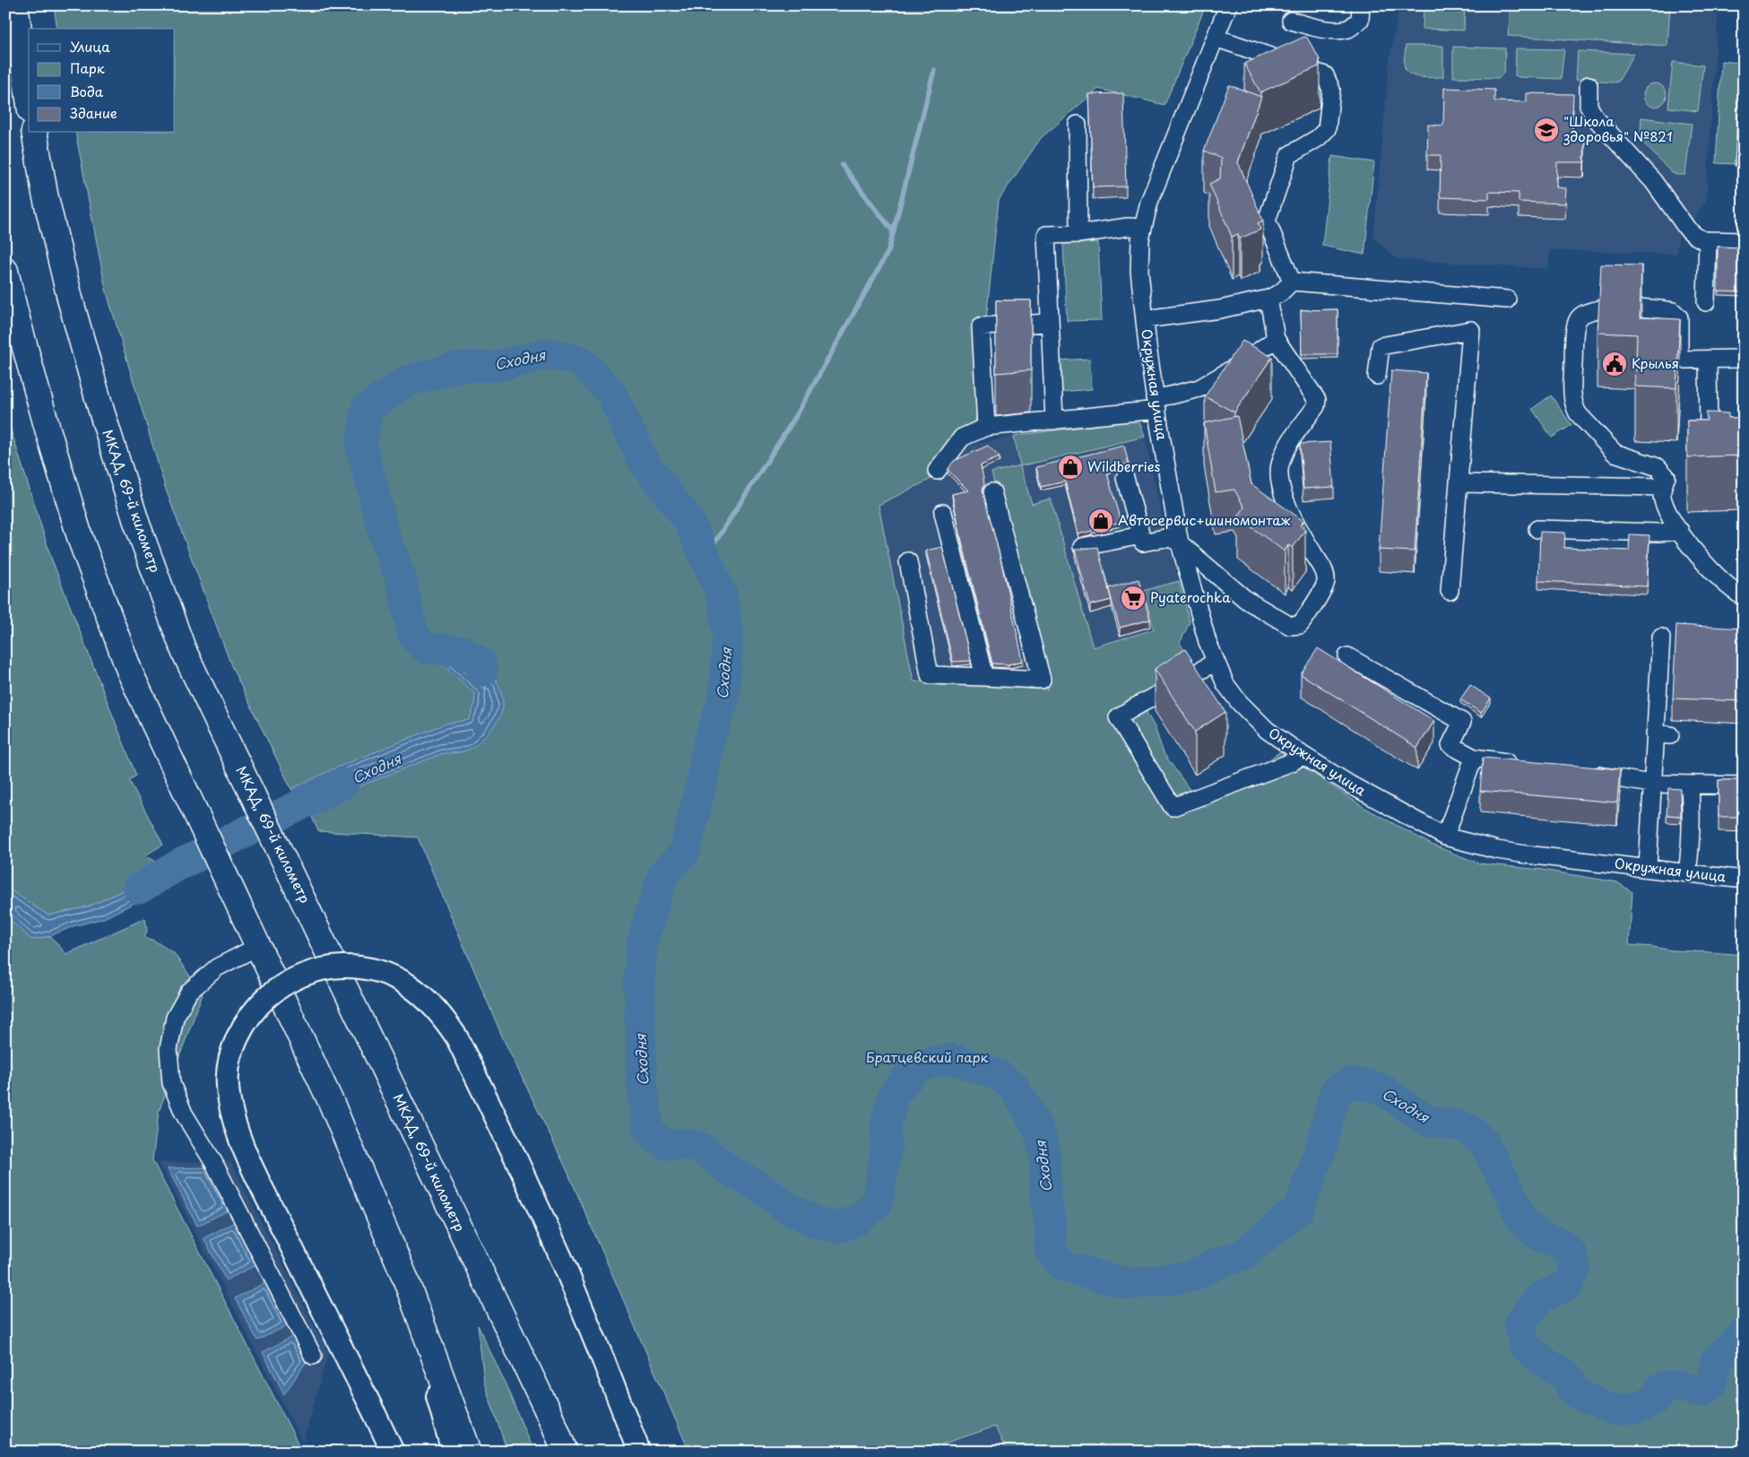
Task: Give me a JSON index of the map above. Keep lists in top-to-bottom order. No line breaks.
{"streets":{"highway":["МКАД, 69-й километр"],"street":["Окружная улица"]},"water":["Сходня"],"parks":["Братцевский парк"],"places":{"school or university":["\"Школа здоровья\" №821"],"public building":["Крылья"],"shop":["Wildberries","Автосервис+шиномонтаж"],"supermarket":["Pyaterochka"]},"legend":["Улица","Парк","Вода","Здание"]}
